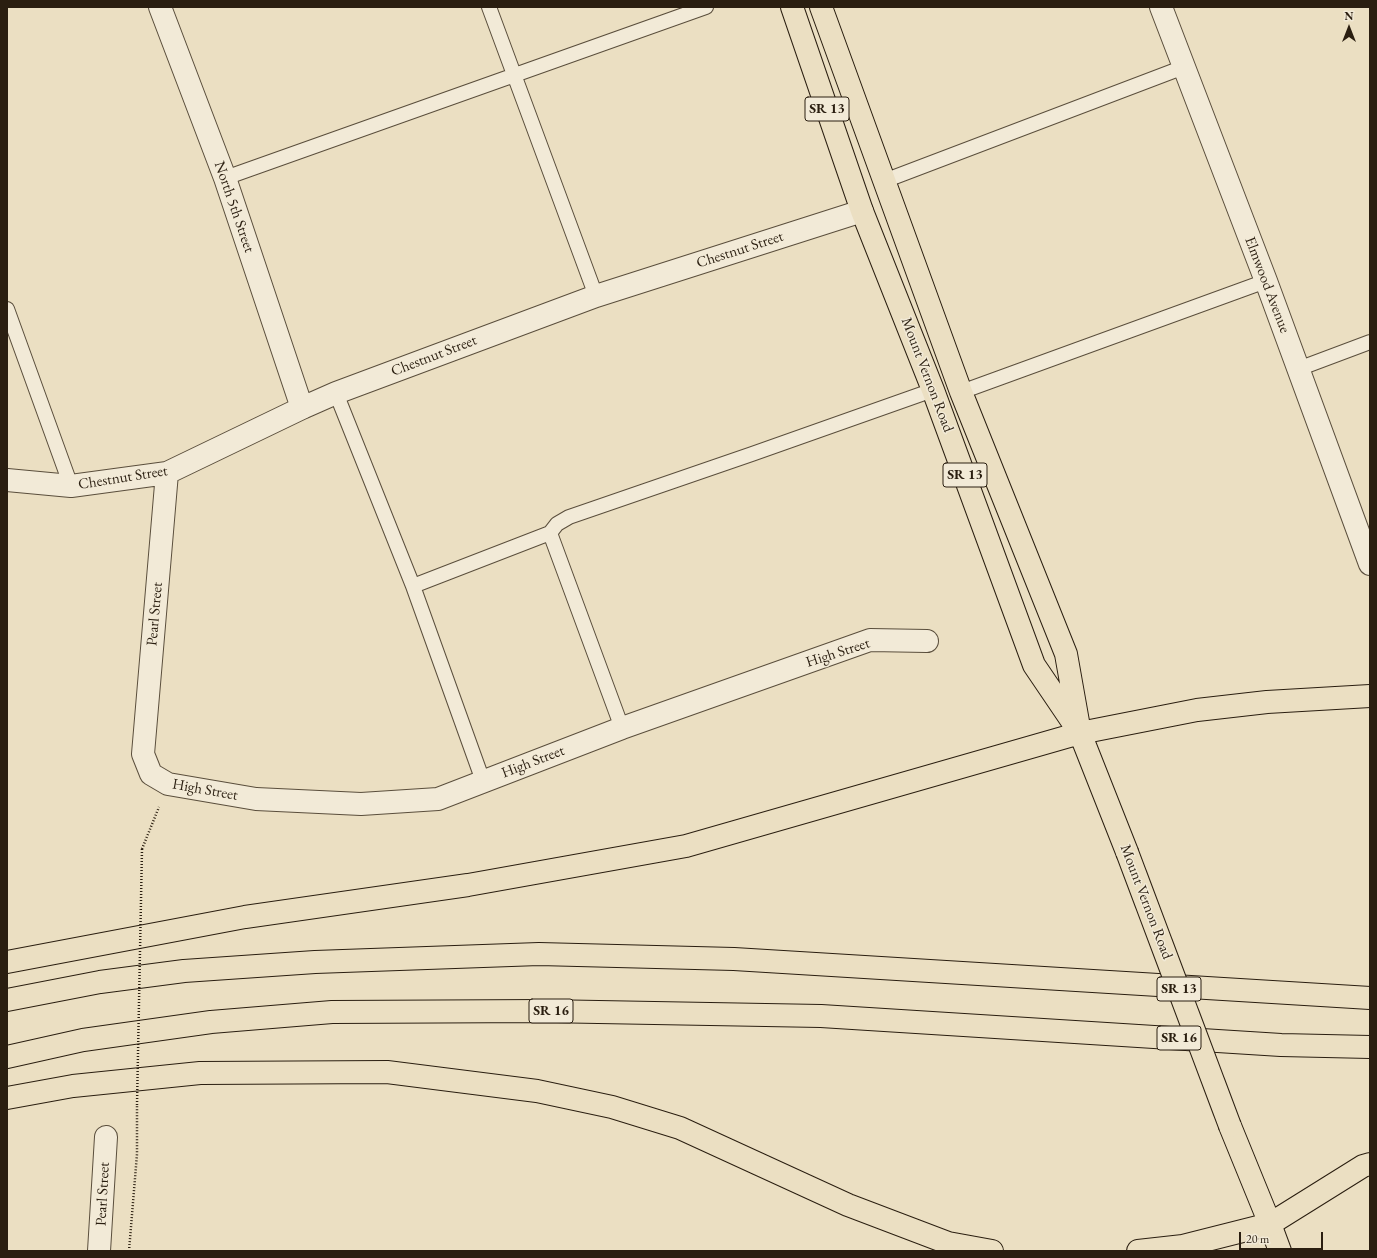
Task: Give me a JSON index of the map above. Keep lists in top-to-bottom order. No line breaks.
{"streets":{"main road":["SR 13","Mount Vernon Road","SR 16"],"street":["North 5th Street","Chestnut Street","Elmwood Avenue","Pearl Street","High Street"]},"crossings":[["North 5th Street","Chestnut Street"],["Chestnut Street","Mount Vernon Road"],["Chestnut Street","Pearl Street"],["Pearl Street","High Street"]],"scale_bar":"20 m","north":"top"}
